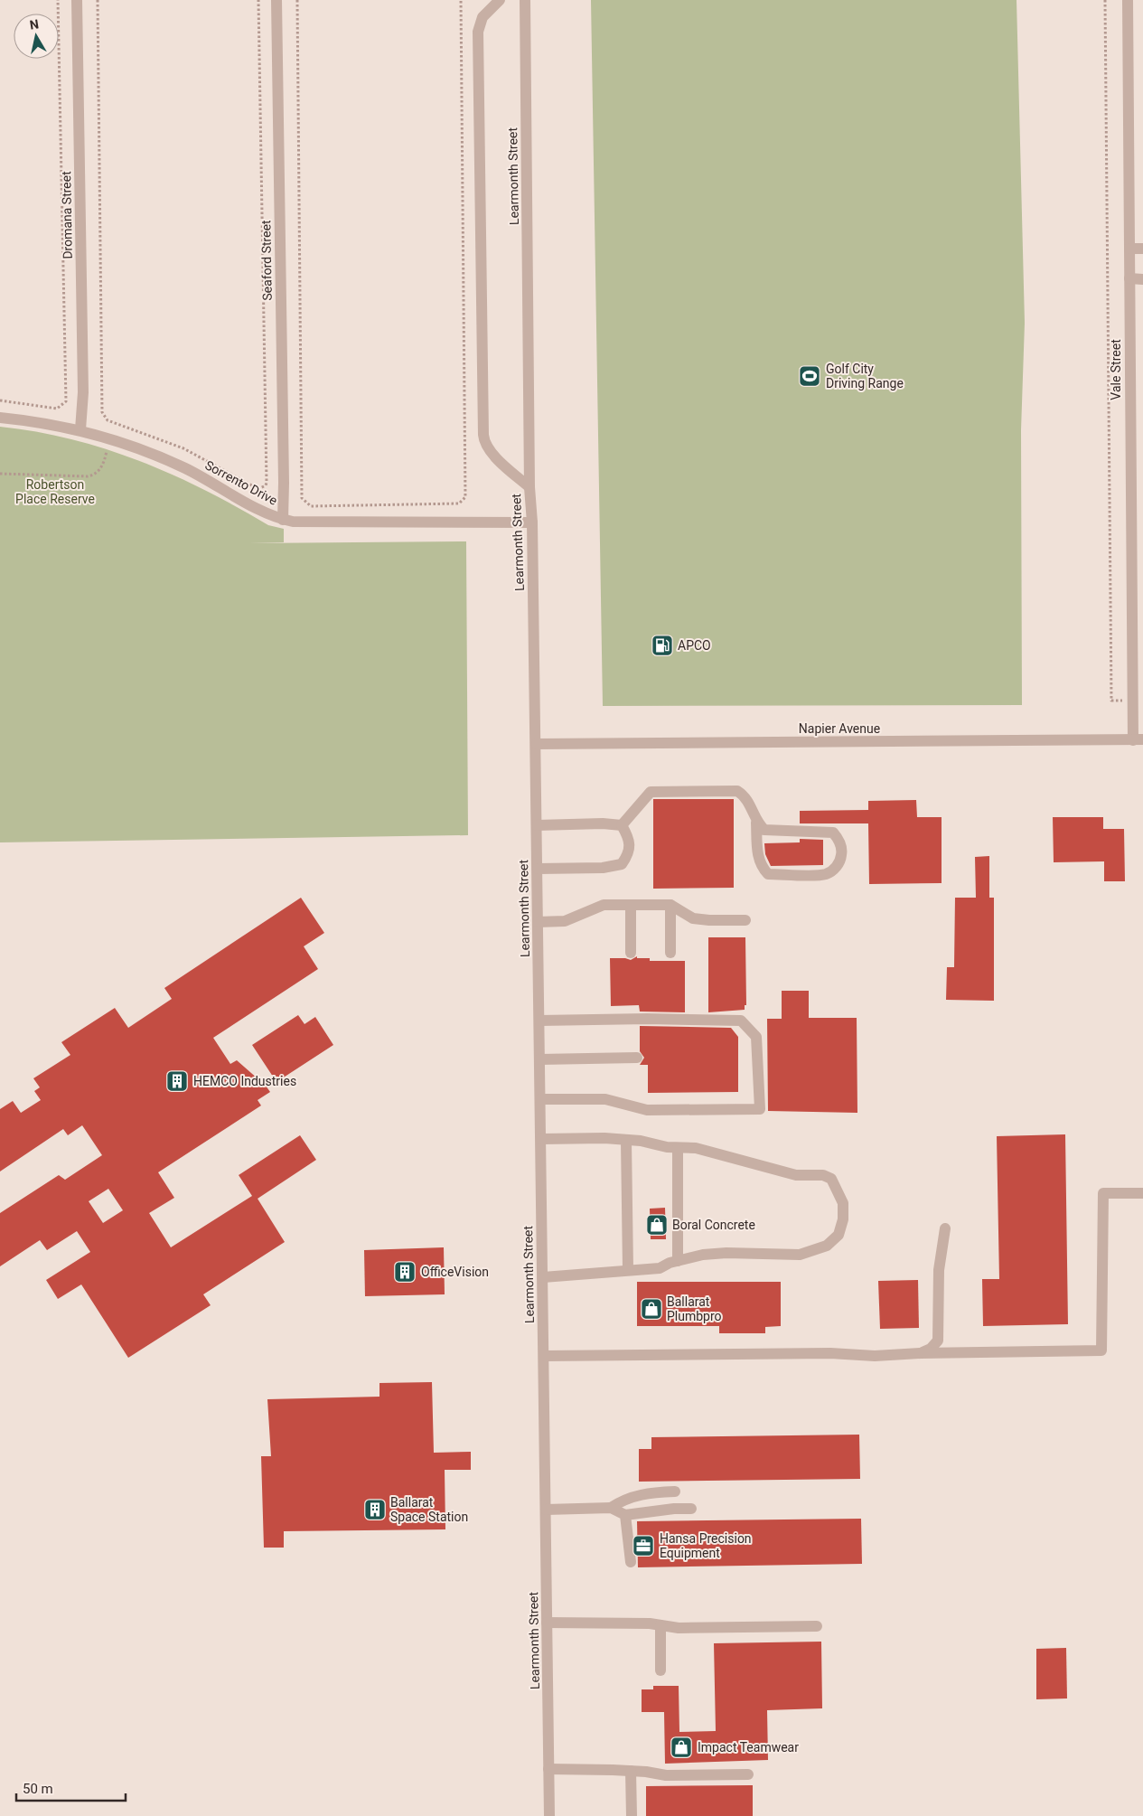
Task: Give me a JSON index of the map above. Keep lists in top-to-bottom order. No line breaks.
{"streets":{"street":["Learmonth Street","Dromana Street","Seaford Street","Vale Street","Sorrento Drive","Napier Avenue"]},"crossings":[["Learmonth Street","Sorrento Drive"],["Learmonth Street","Napier Avenue"],["Dromana Street","Sorrento Drive"],["Seaford Street","Sorrento Drive"],["Vale Street","Napier Avenue"]],"parks":["Robertson Place Reserve"],"places":{"sports":["Golf City Driving Range"],"fuel station":["APCO"],"building":["HEMCO Industries","OfficeVision","Ballarat Space Station"],"shop":["Boral Concrete","Ballarat Plumbpro","Impact Teamwear"],"office":["Hansa Precision Equipment"]},"scale_bar":"50 m","north":"top"}
